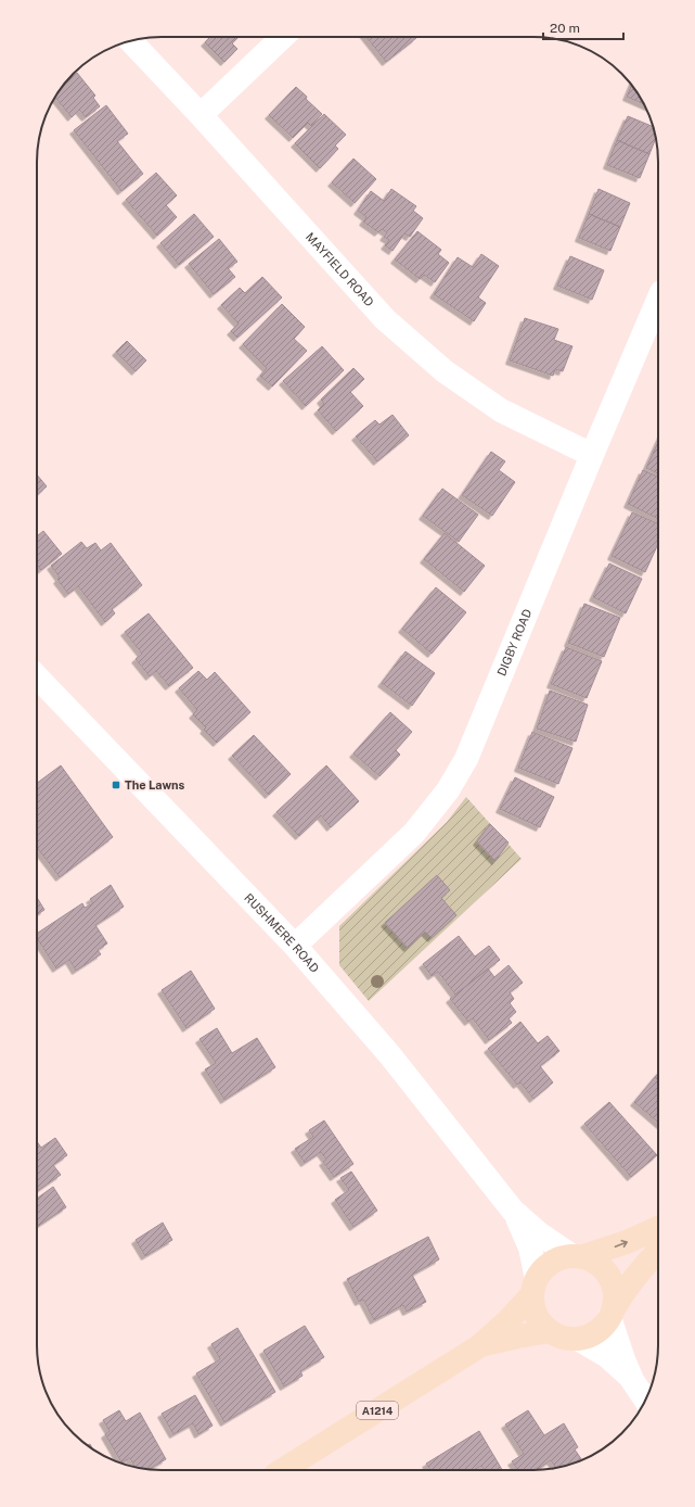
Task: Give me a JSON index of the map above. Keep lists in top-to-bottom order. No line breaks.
{"streets":{"main road":["A1214"],"street":["MAYFIELD ROAD","DIGBY ROAD","RUSHMERE ROAD"]},"crossings":[["MAYFIELD ROAD","DIGBY ROAD"],["DIGBY ROAD","RUSHMERE ROAD"],["RUSHMERE ROAD","A1214"]],"places":{"transit":["The Lawns"]},"scale_bar":"20 m"}
